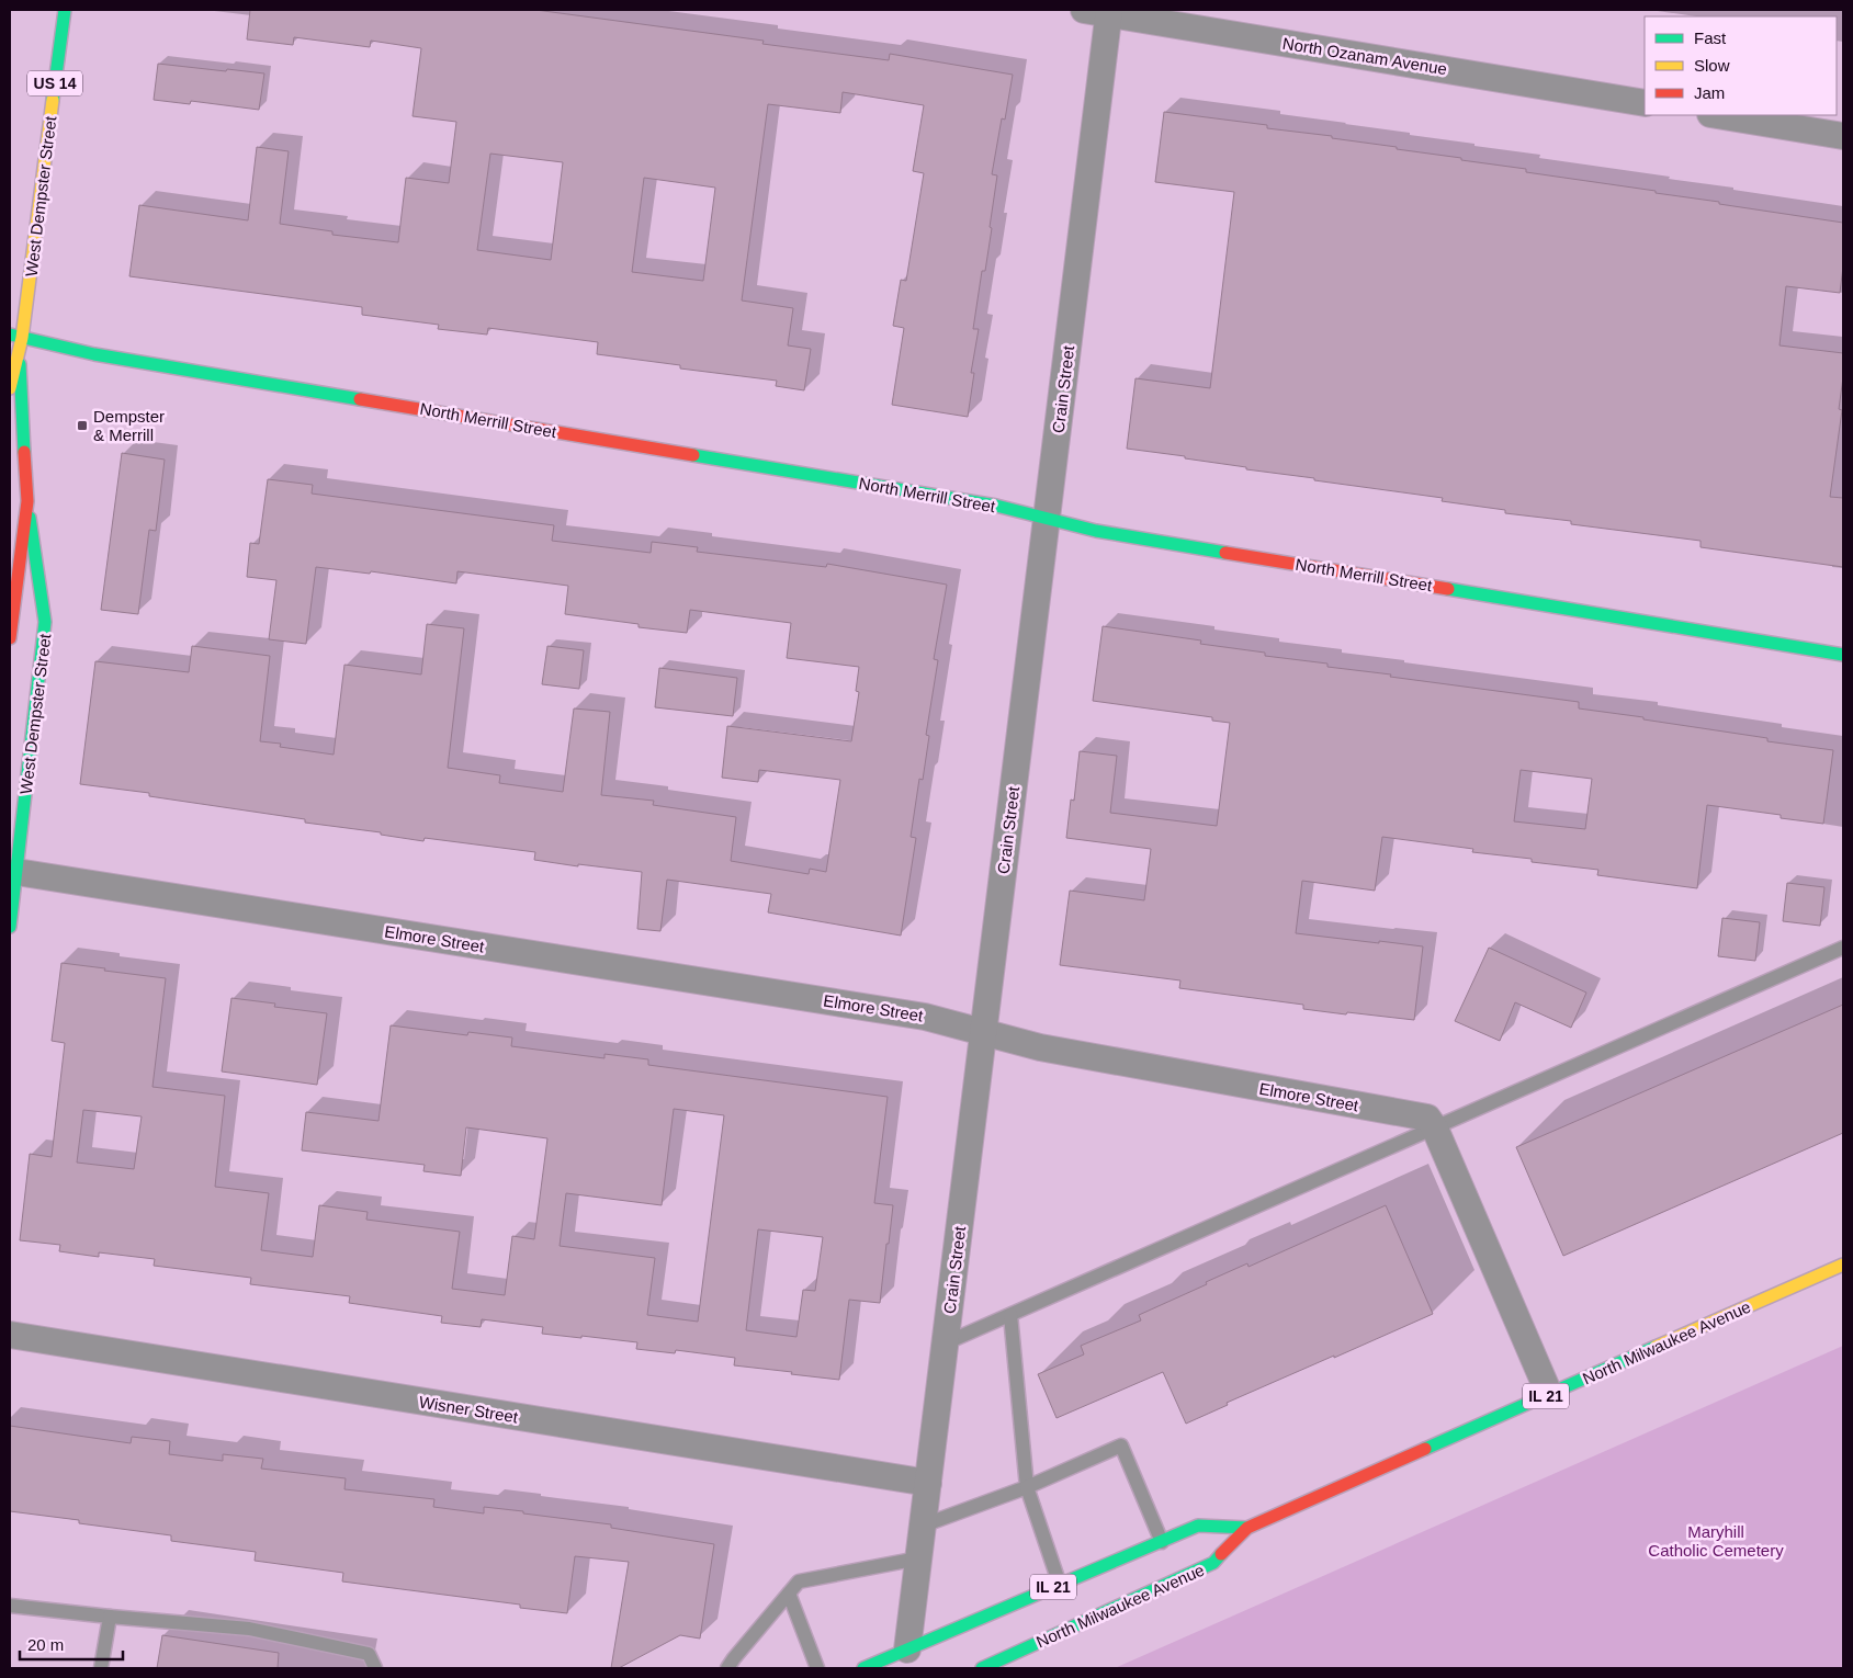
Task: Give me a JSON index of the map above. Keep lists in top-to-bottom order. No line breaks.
{"streets":{"street":["North Ozanam Avenue","US 14","West Dempster Street","Crain Street","North Merrill Street","Elmore Street","North Milwaukee Avenue","IL 21","Wisner Street"]},"crossings":[["North Ozanam Avenue","Crain Street"],["West Dempster Street","North Merrill Street"],["West Dempster Street","Elmore Street"],["Crain Street","North Merrill Street"],["Crain Street","Elmore Street"],["Crain Street","North Milwaukee Avenue"],["Crain Street","Wisner Street"]],"parks":["Maryhill Catholic Cemetery"],"places":{"transit":["Dempster & Merrill"]},"legend":["Fast","Slow","Jam"],"scale_bar":"20 m"}
